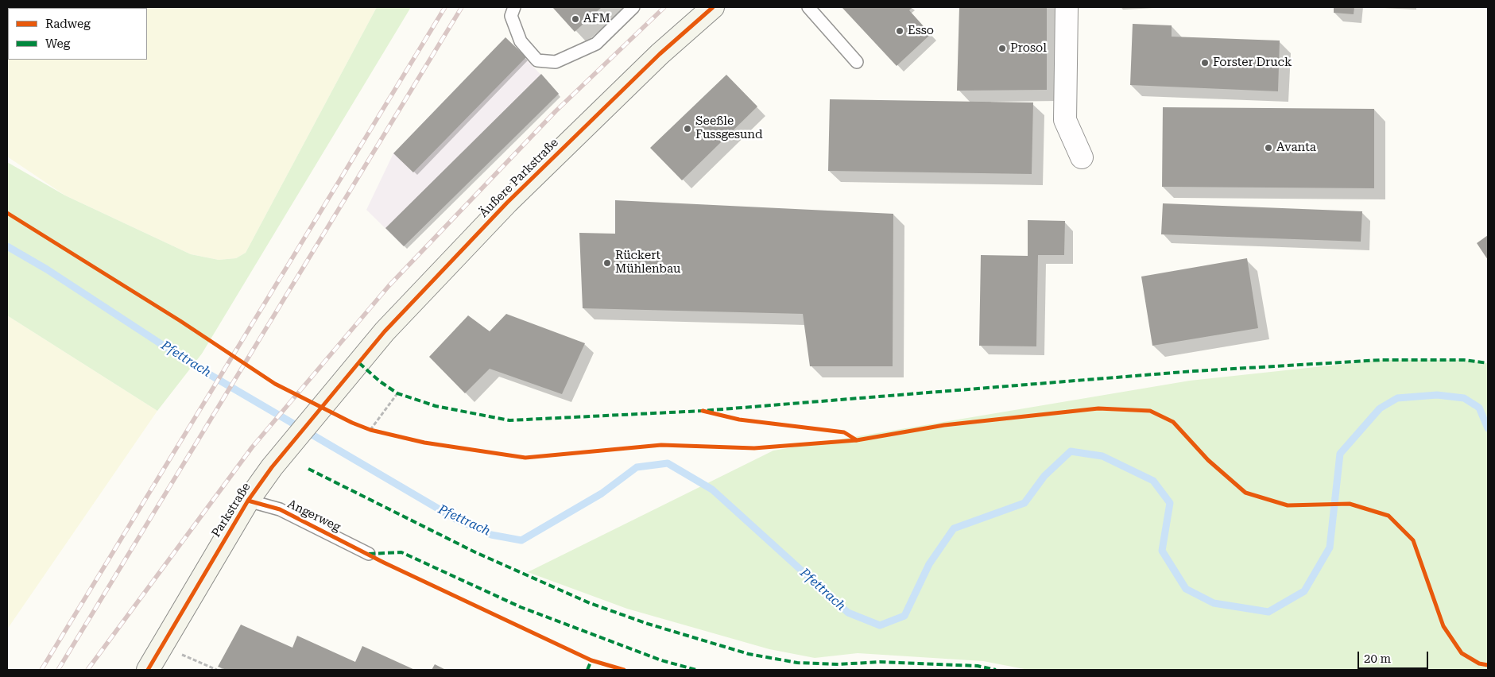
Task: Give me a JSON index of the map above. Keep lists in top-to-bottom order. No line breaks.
{"streets":{"street":["Äußere Parkstraße","Parkstraße"],"lane":["Angerweg"]},"crossings":[["Äußere Parkstraße","Parkstraße"],["Parkstraße","Angerweg"]],"water":["Pfettrach"],"places":["AFM","Esso","Prosol","Forster Druck","Seeßle Fussgesund","Avanta","Rückert Mühlenbau"],"legend":["Radweg","Weg"],"scale_bar":"20 m"}
